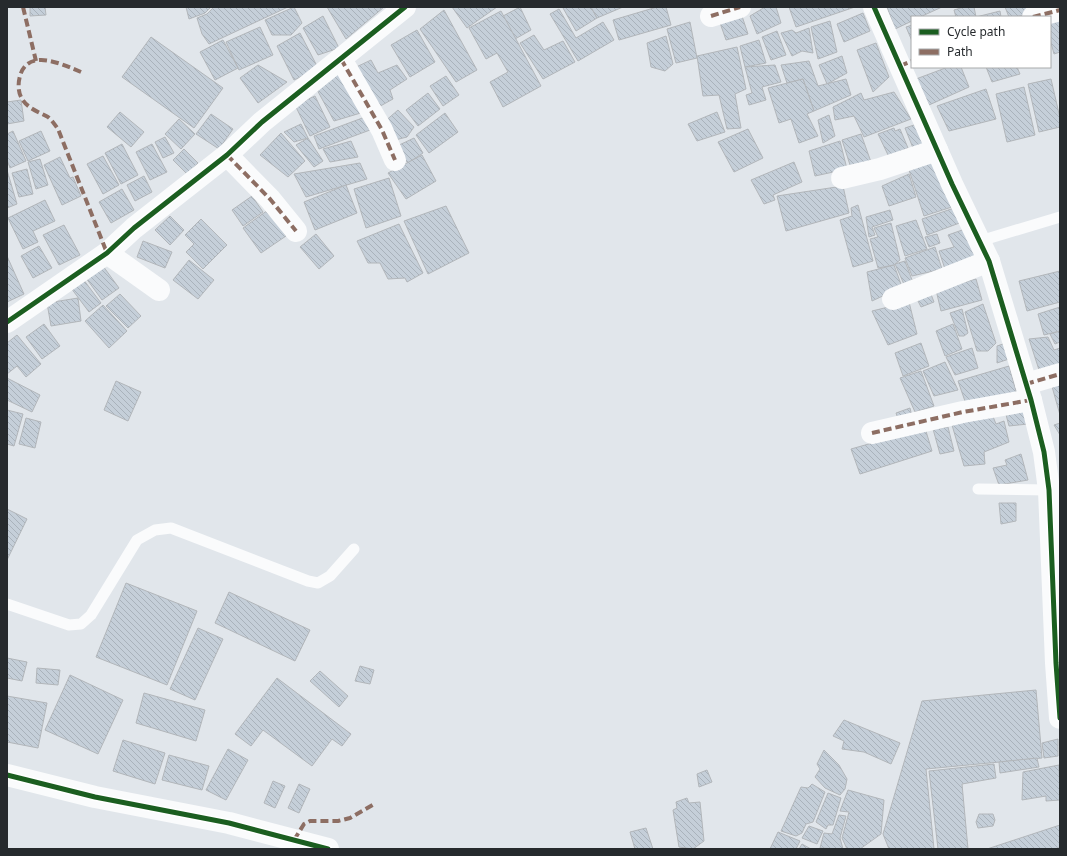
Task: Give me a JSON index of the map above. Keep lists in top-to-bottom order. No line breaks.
{"legend":["Cycle path","Path"]}
